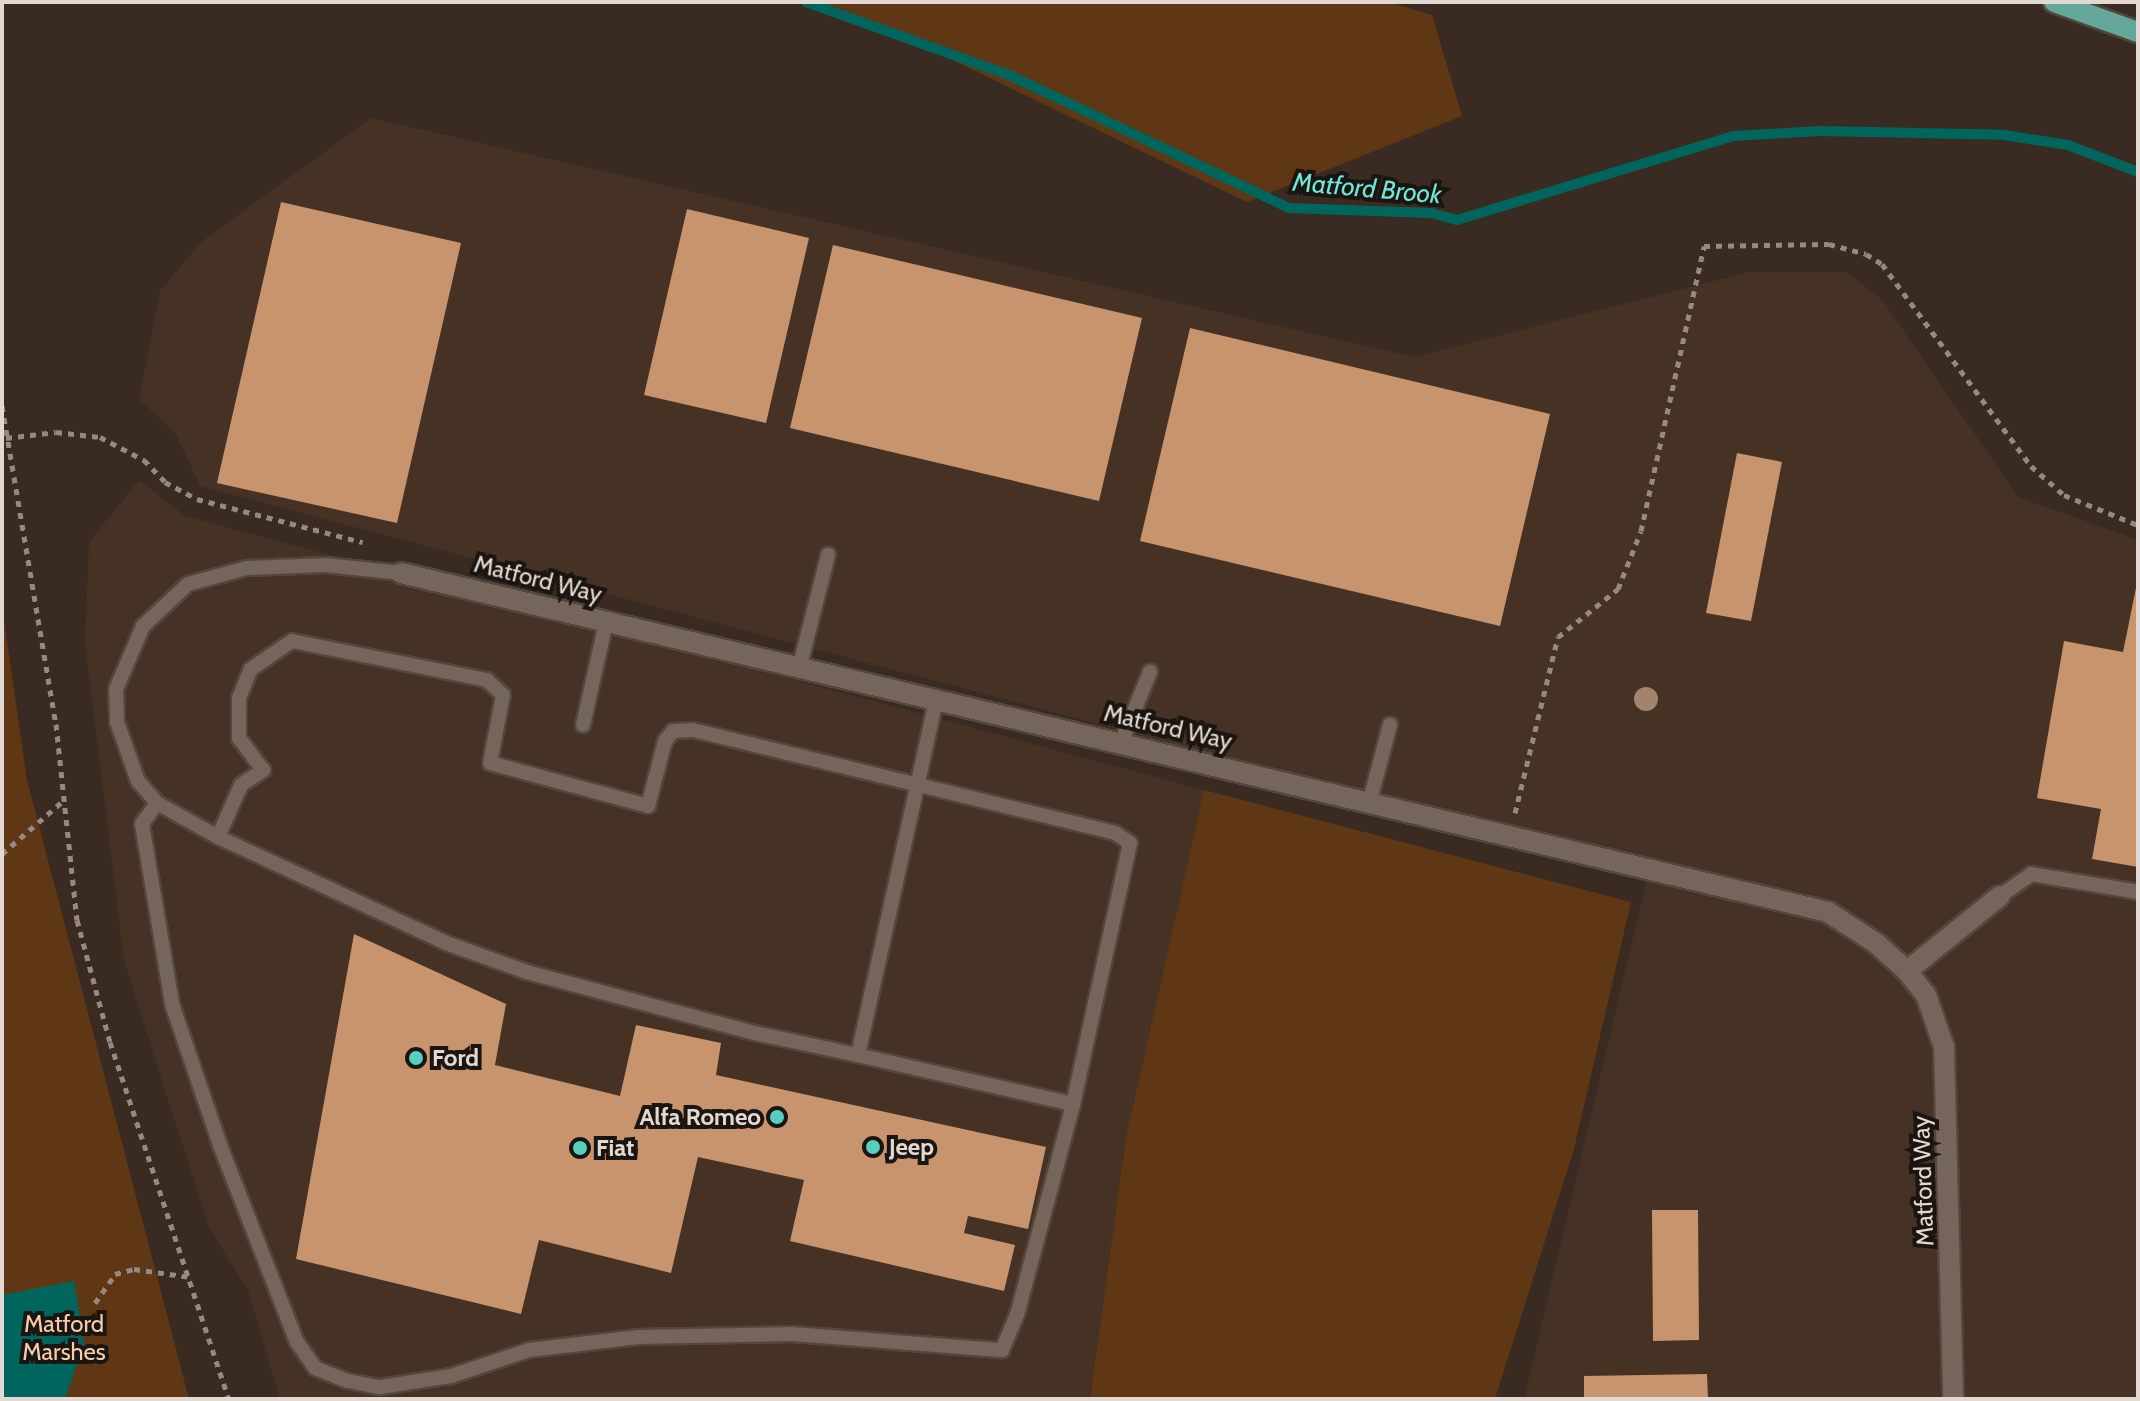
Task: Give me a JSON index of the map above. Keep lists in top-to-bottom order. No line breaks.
{"streets":{"street":["Matford Way"]},"water":["Matford Brook"],"parks":["Matford Marshes"],"places":["Ford","Alfa Romeo","Jeep","Fiat"]}
